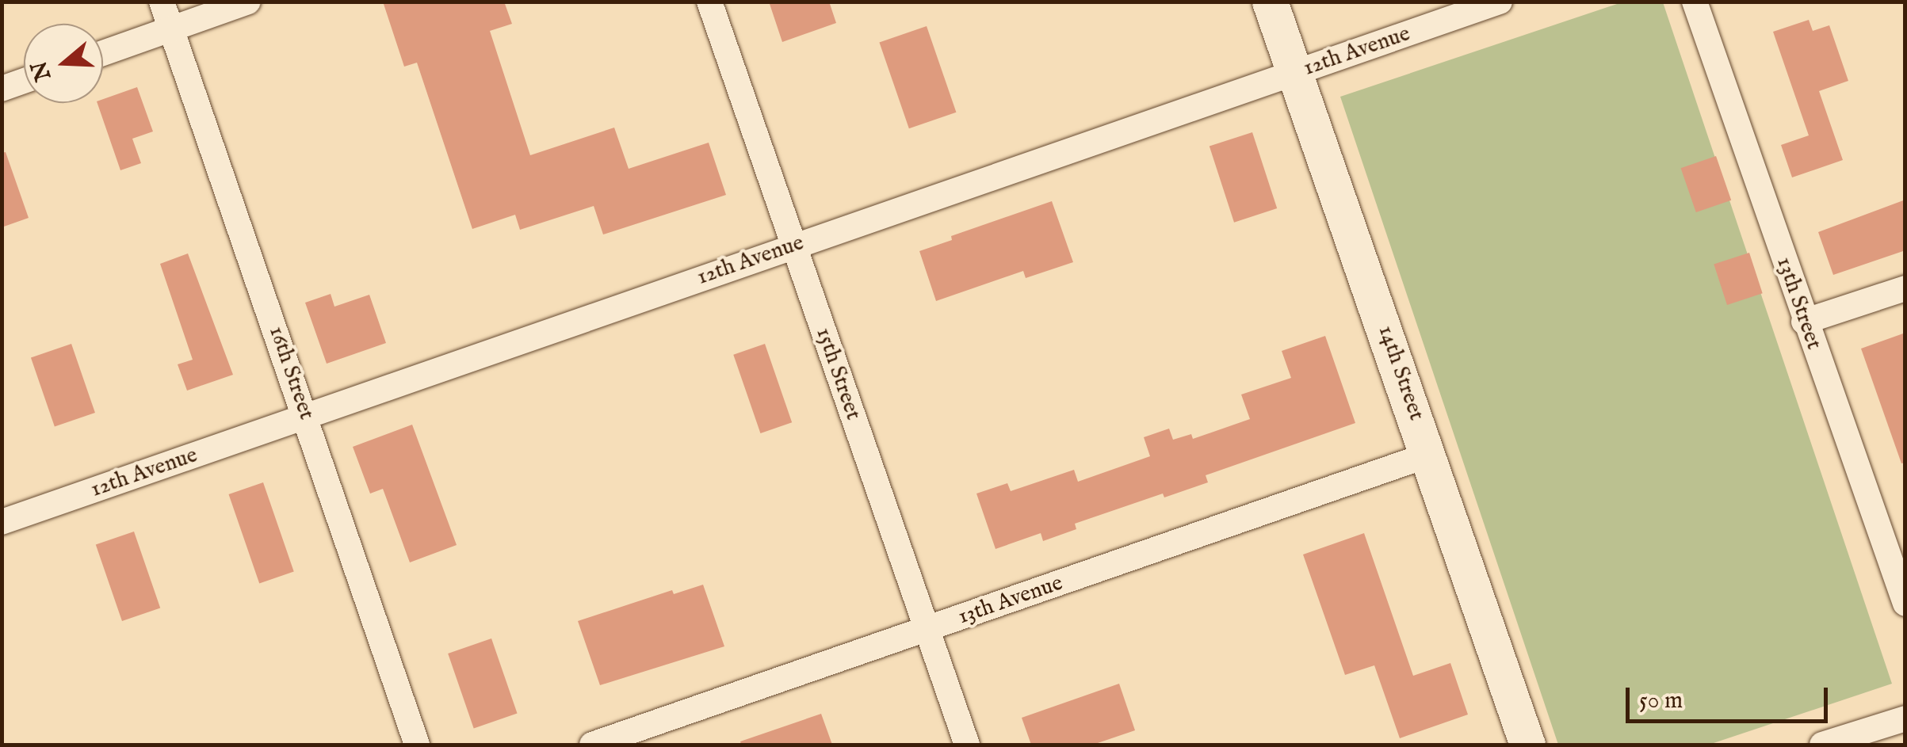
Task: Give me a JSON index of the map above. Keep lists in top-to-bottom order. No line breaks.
{"streets":{"main road":["14th Street"],"street":["12th Avenue","13th Street","16th Street","15th Street","13th Avenue"]},"crossings":[["12th Avenue","16th Street"],["12th Avenue","14th Street"],["12th Avenue","15th Street"],["14th Street","13th Avenue"],["15th Street","13th Avenue"]],"scale_bar":"50 m","north":"left"}
